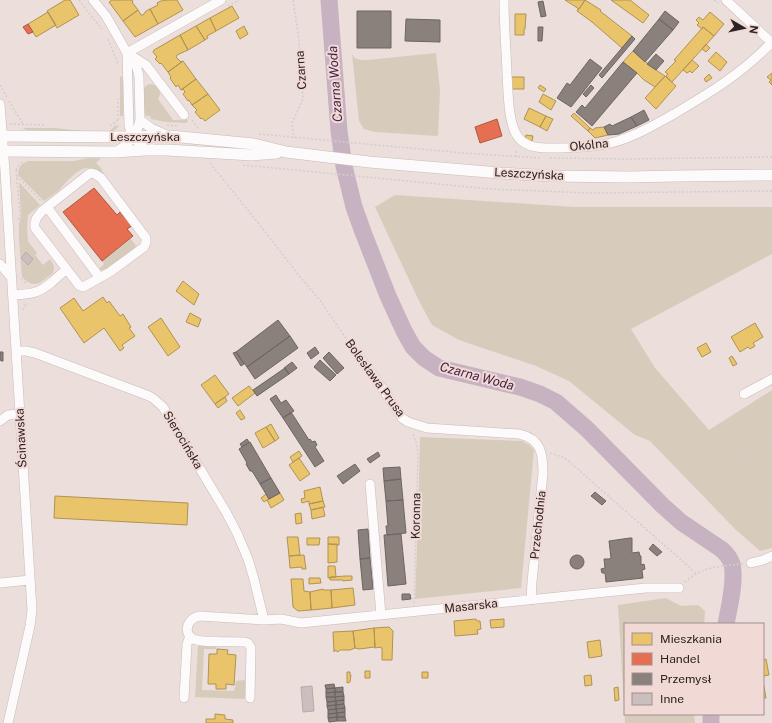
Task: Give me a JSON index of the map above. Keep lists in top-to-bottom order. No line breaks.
{"streets":{"main road":["Leszczyńska"],"street":["Okólna","Bolesława Prusa","Ścinawska","Sierocińska","Przechodnia","Masarska"],"path":["Czarna","Koronna"]},"crossings":[["Leszczyńska","Ścinawska"],["Bolesława Prusa","Koronna"],["Bolesława Prusa","Przechodnia"],["Ścinawska","Sierocińska"],["Sierocińska","Masarska"],["Koronna","Masarska"],["Przechodnia","Masarska"]],"water":["Czarna Woda"],"legend":["Mieszkania","Handel","Przemysł","Inne"],"north":"right"}
